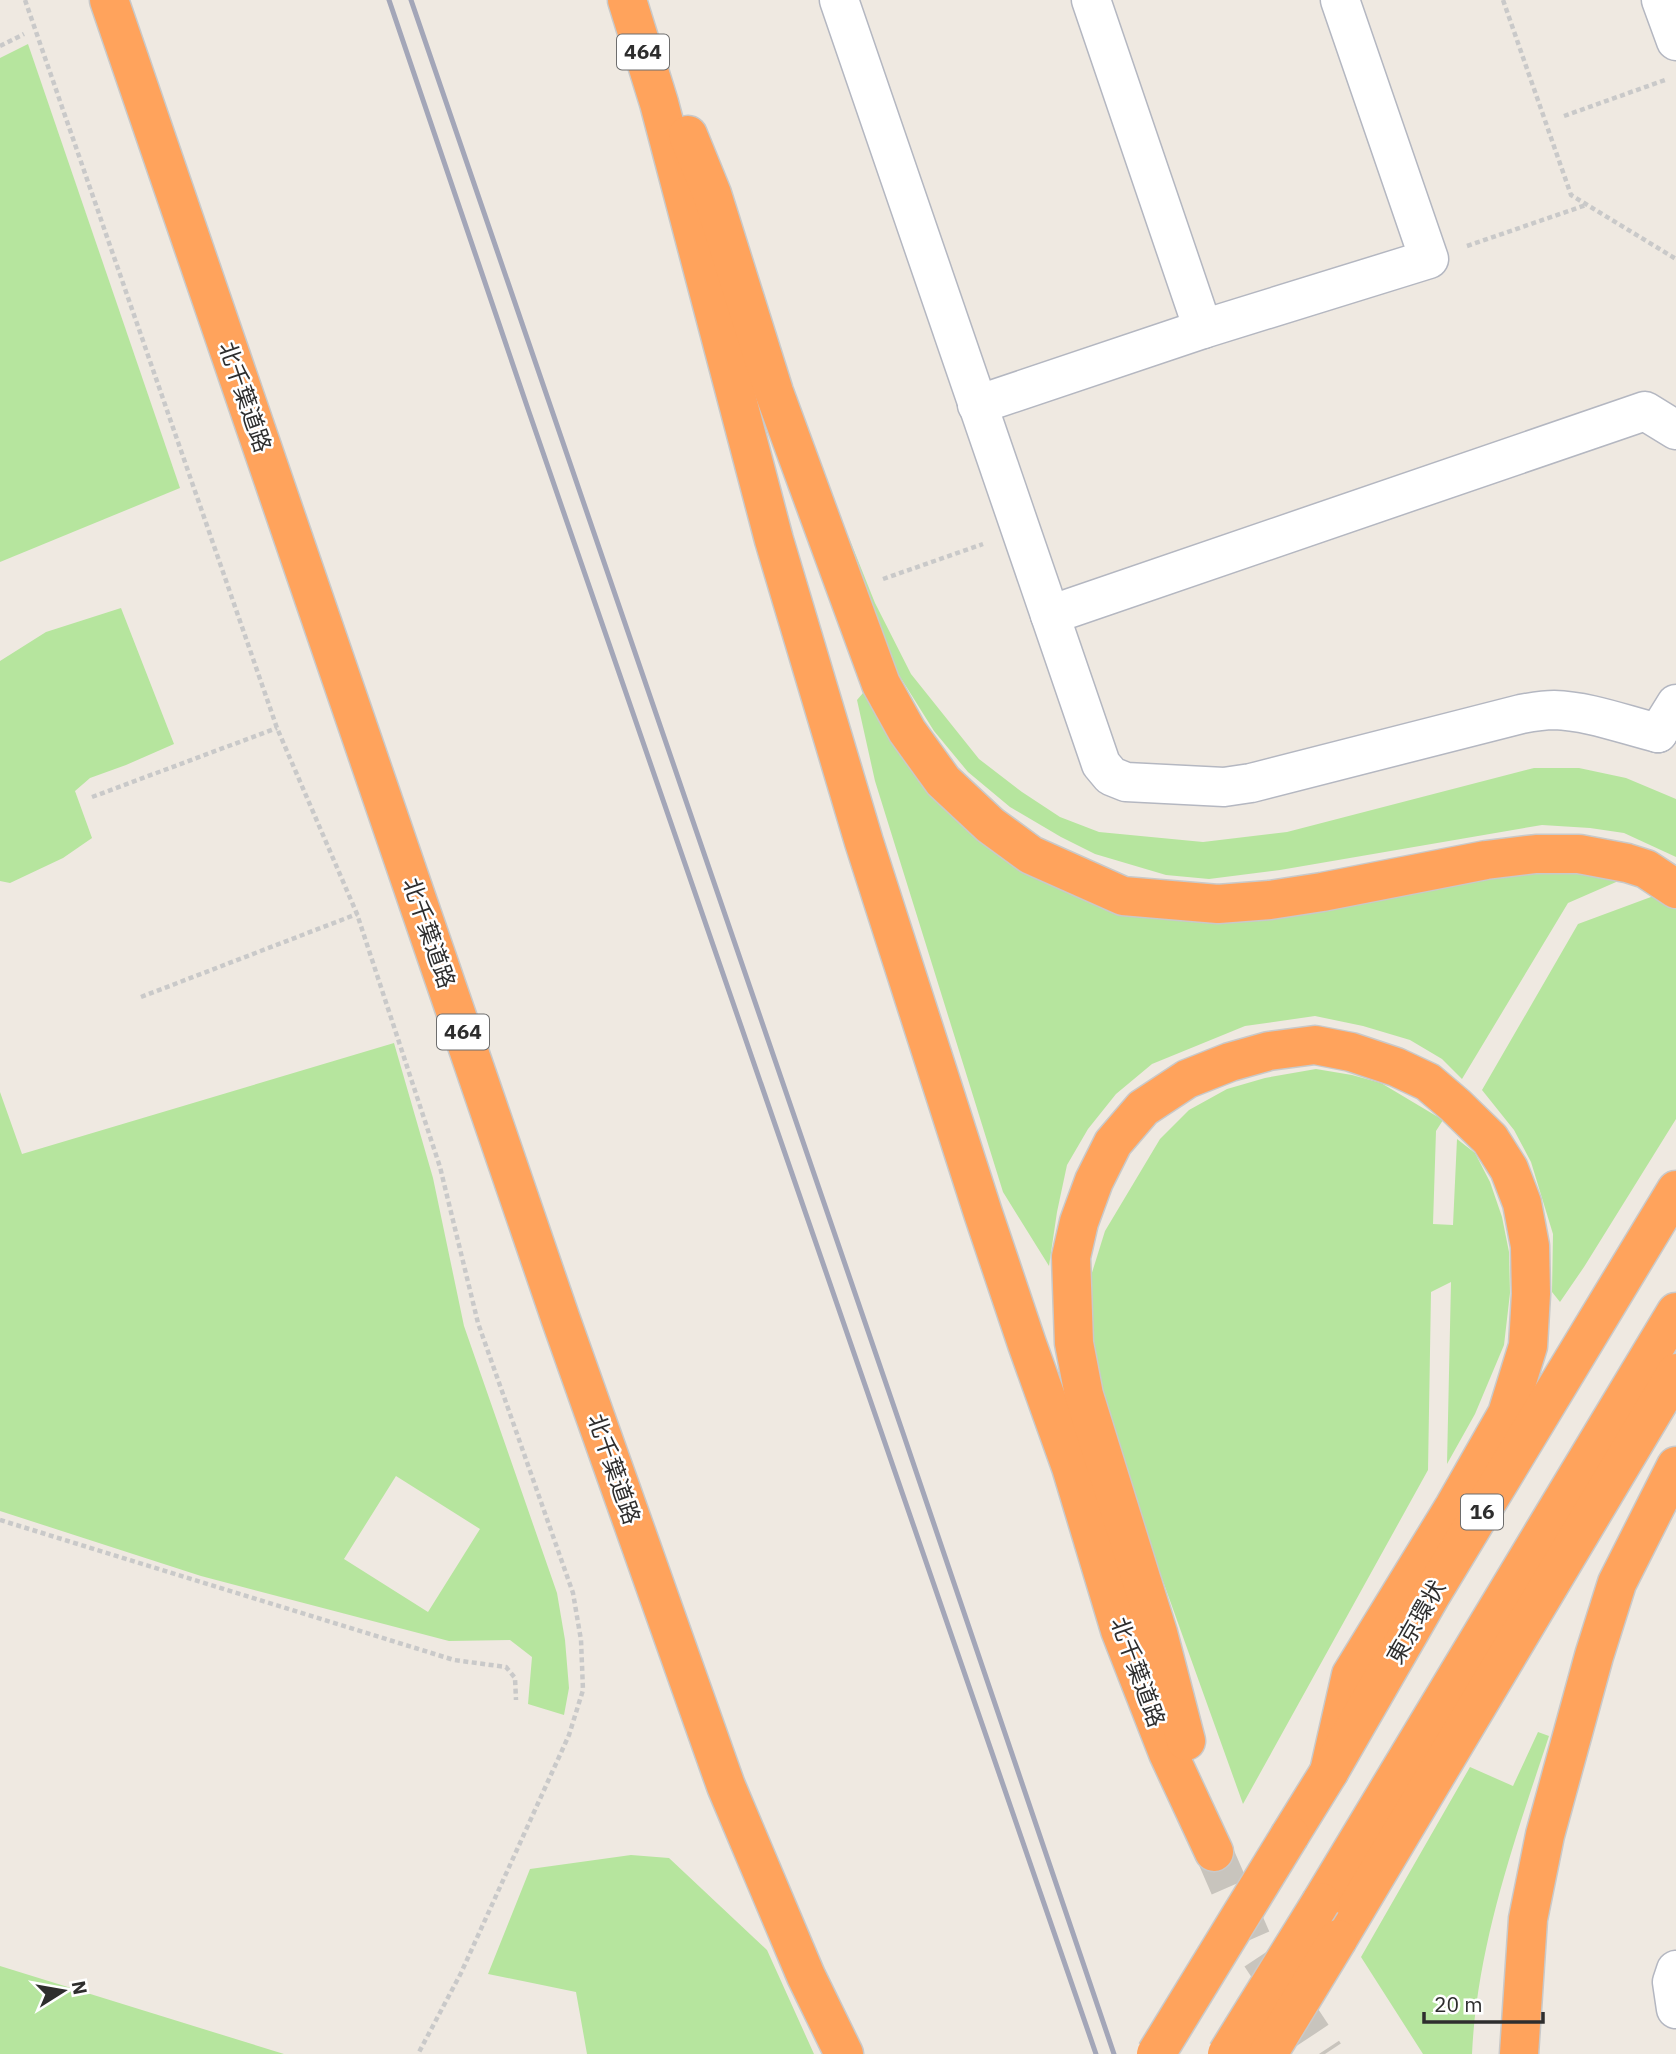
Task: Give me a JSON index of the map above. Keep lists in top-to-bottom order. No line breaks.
{"streets":{"highway":["464","北千葉道路","16","東京環状"]},"crossings":[["北千葉道路","東京環状"]],"scale_bar":"20 m","north":"right"}
